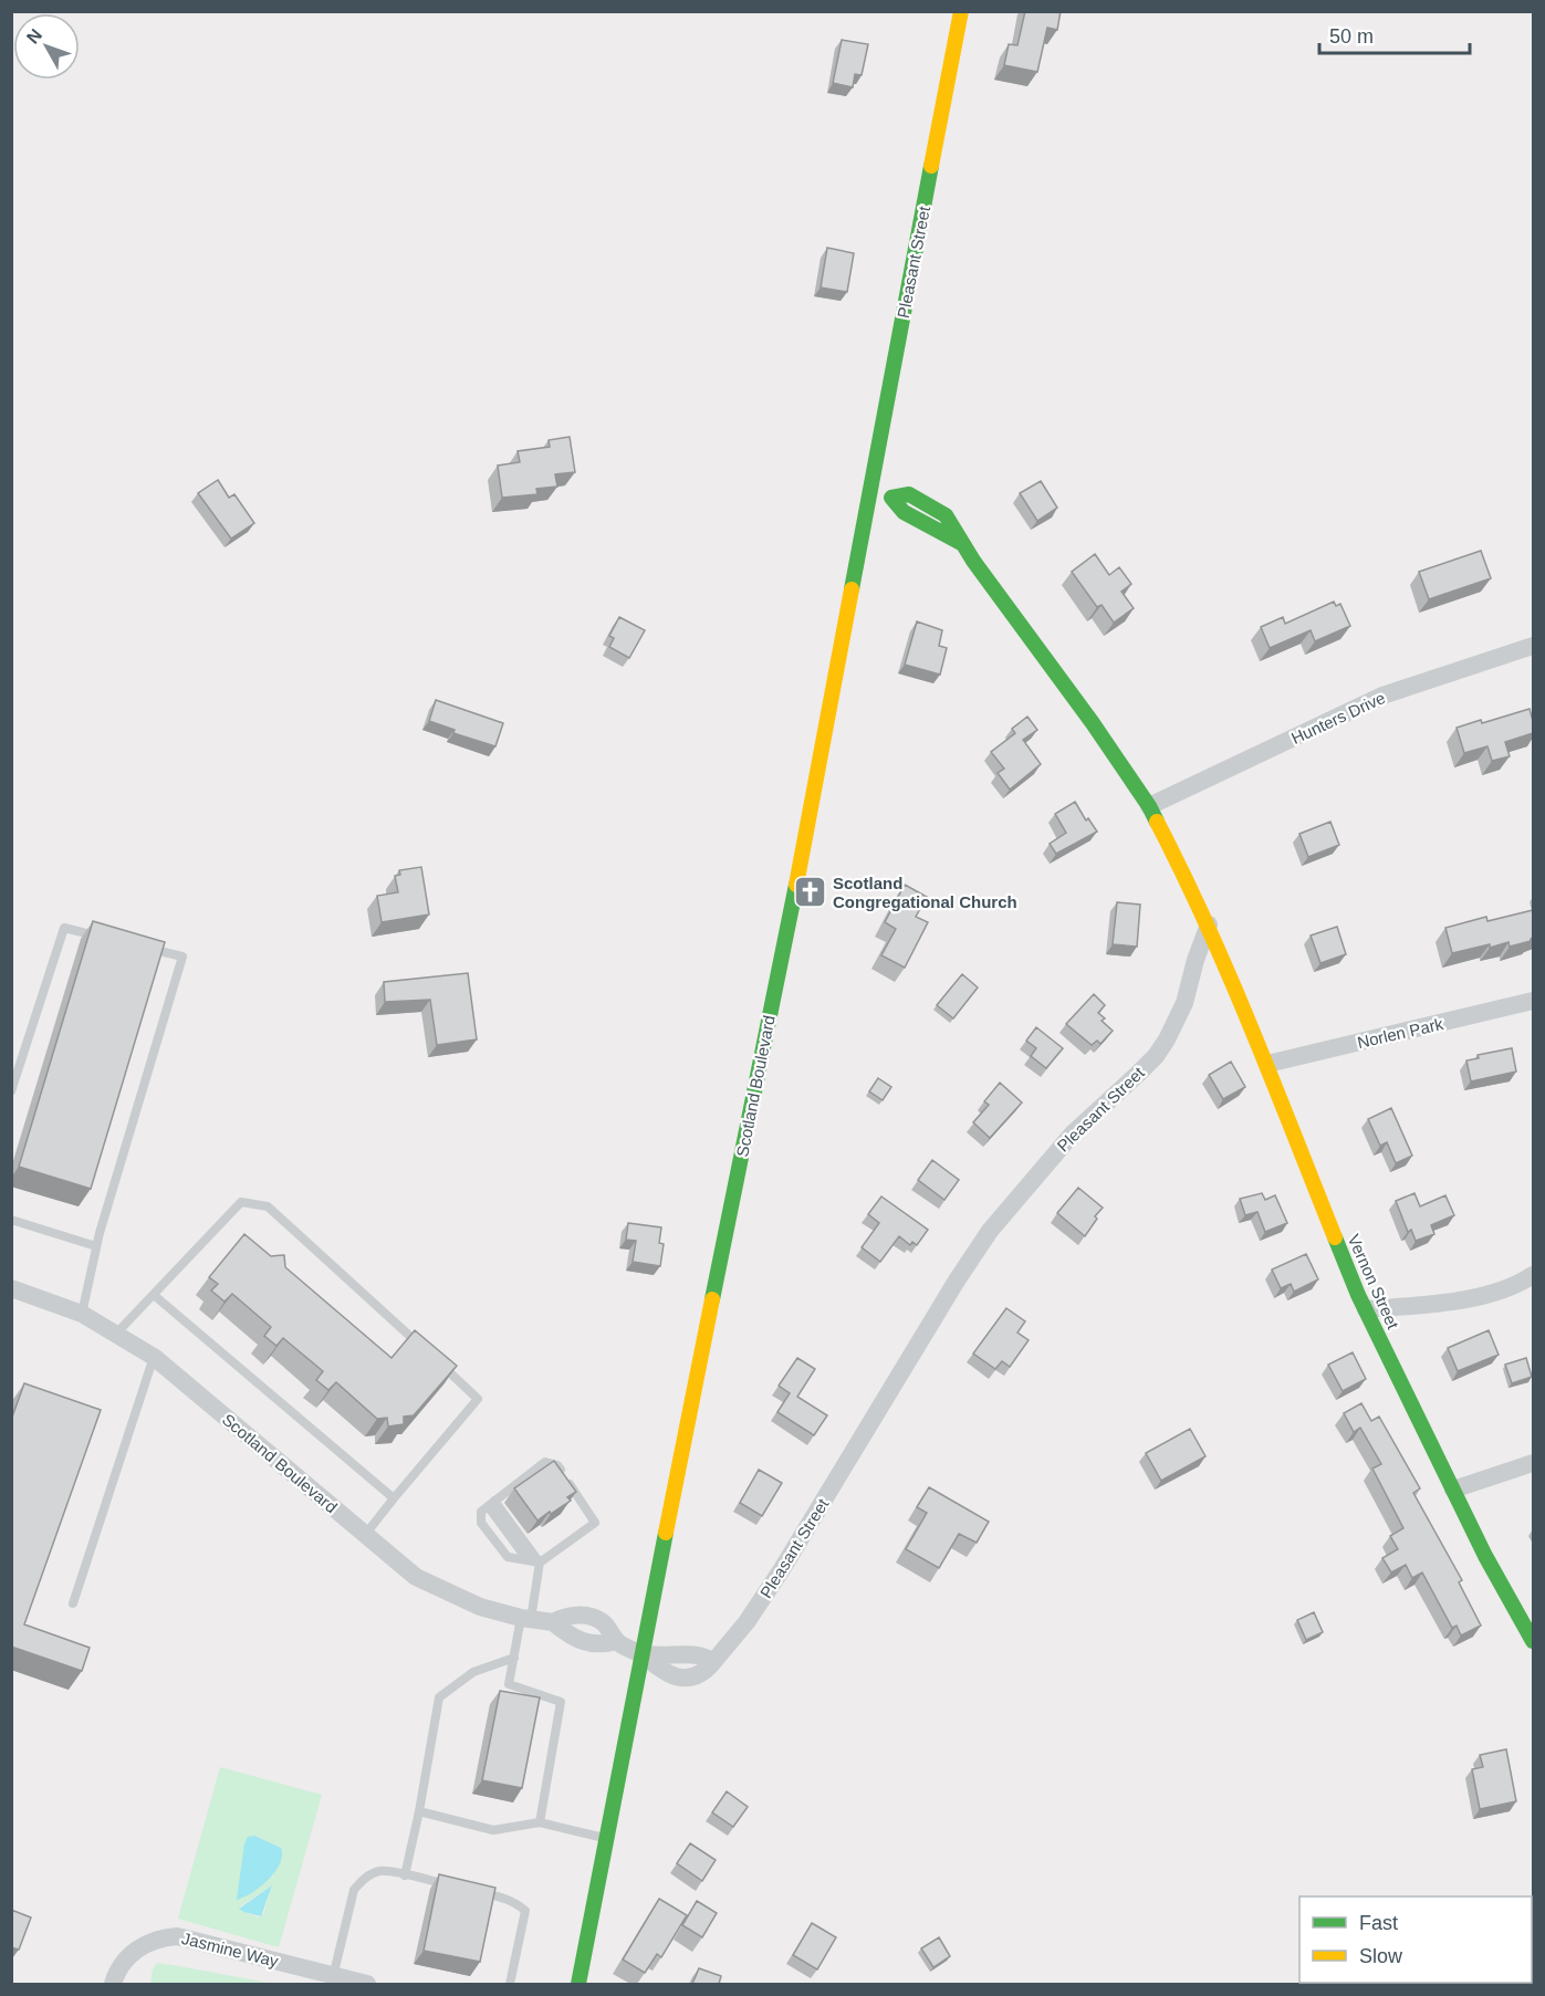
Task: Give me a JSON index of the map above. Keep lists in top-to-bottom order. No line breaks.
{"streets":{"main road":["Pleasant Street","Scotland Boulevard","Vernon Street"],"street":["Hunters Drive","Norlen Park","Jasmine Way"]},"crossings":[["Pleasant Street","Scotland Boulevard"],["Pleasant Street","Vernon Street"],["Norlen Park","Vernon Street"]],"places":{"church":["Scotland Congregational Church"]},"legend":["Fast","Slow"],"scale_bar":"50 m","north":"top left"}
